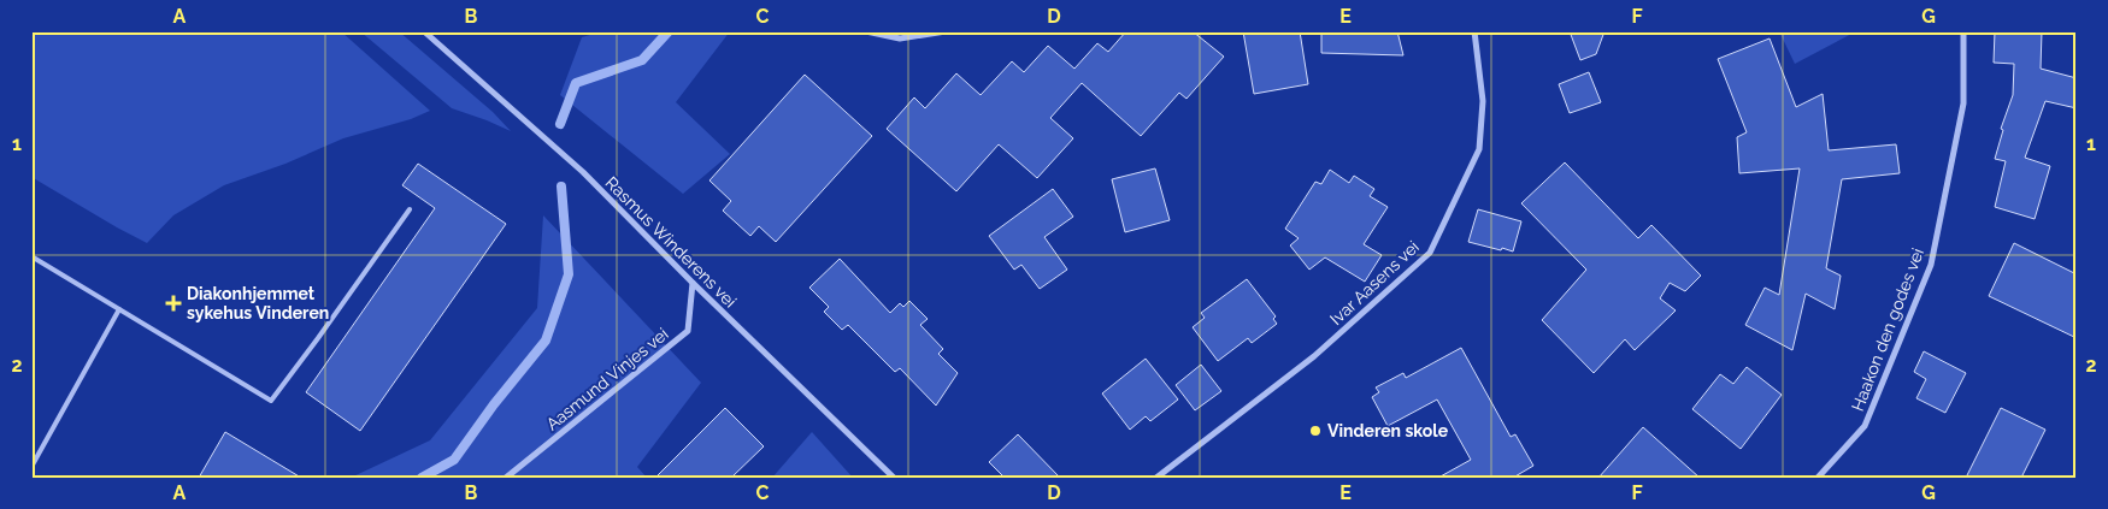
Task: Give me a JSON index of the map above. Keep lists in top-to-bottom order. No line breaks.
{"streets":{"street":["Rasmus Winderens vei","Ivar Aasens vei","Haakon den godes vei","Aasmund Vinjes vei"]},"crossings":[["Rasmus Winderens vei","Aasmund Vinjes vei"]],"places":{"health":["Diakonhjemmet sykehus Vinderen"],"other":["Vinderen skole"]},"grid":{"columns":["A","B","C","D","E","F","G"],"rows":["1","2"]}}
